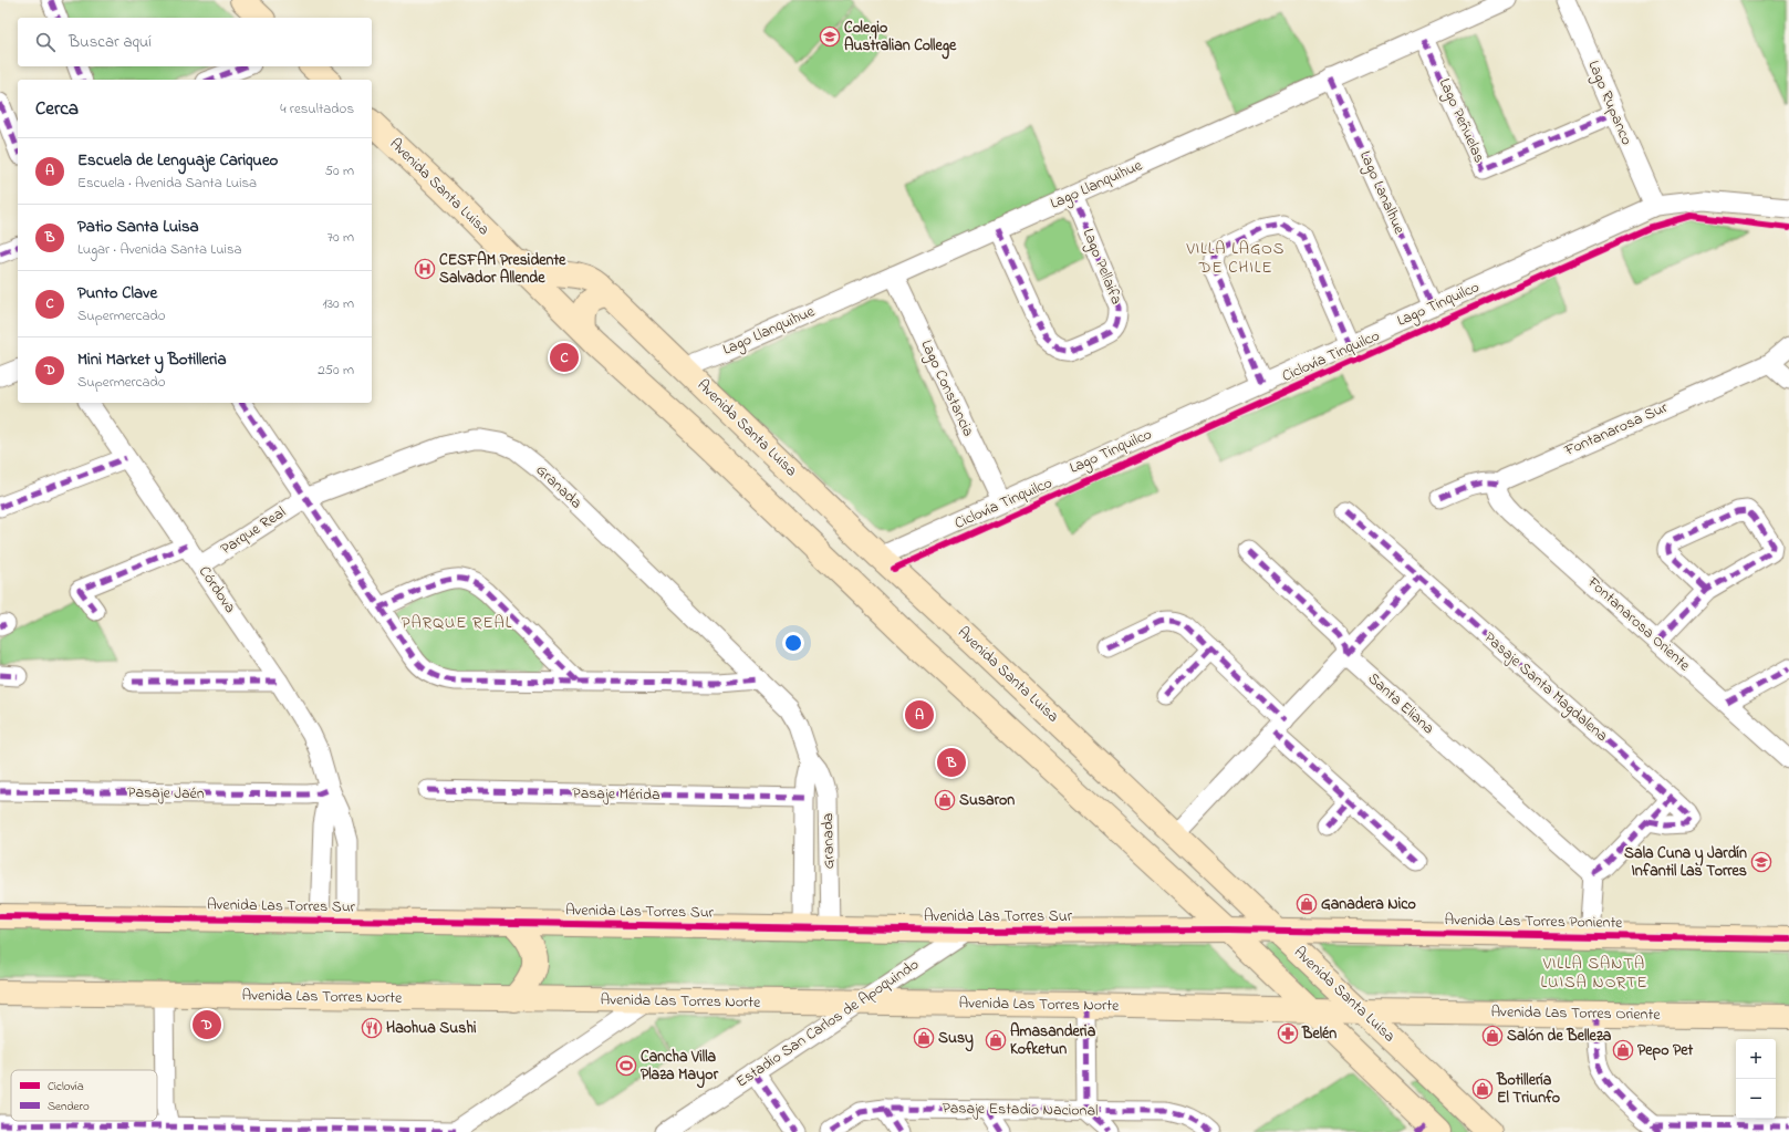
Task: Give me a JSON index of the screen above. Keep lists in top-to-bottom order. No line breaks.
{"streets":{"street":["Lago Rupanco","Lago Peñuelas","Lago Llanquihue","Avenida Santa Luisa","Lago Lanalhue","Lago Pellaifa","Lago Tinquilco","Lago Constancia","Fontanarosa Sur","Granada","Parque Real","Córdova","Fontanarosa Oriente","Pasaje Santa Magdalena","Santa Eliana","Pasaje Jaén","Pasaje Mérida","Avenida Las Torres Sur","Avenida Las Torres Poniente","Avenida Las Torres Norte","Avenida Las Torres Oriente","Estadio San Carlos de Apoquindo","Pasaje Estadio Nacional"],"cycle path":["Ciclovía Tinquilco"]},"crossings":[["Lago Rupanco","Lago Peñuelas"],["Lago Rupanco","Lago Tinquilco"],["Lago Peñuelas","Lago Llanquihue"],["Lago Llanquihue","Avenida Santa Luisa"],["Lago Llanquihue","Lago Lanalhue"],["Lago Llanquihue","Lago Pellaifa"],["Lago Llanquihue","Lago Constancia"],["Avenida Santa Luisa","Lago Tinquilco"],["Avenida Santa Luisa","Avenida Las Torres Sur"],["Avenida Santa Luisa","Avenida Las Torres Poniente"],["Avenida Santa Luisa","Avenida Las Torres Norte"],["Avenida Santa Luisa","Avenida Las Torres Oriente"],["Lago Lanalhue","Lago Tinquilco"],["Lago Tinquilco","Lago Constancia"],["Fontanarosa Sur","Fontanarosa Oriente"],["Granada","Parque Real"],["Granada","Pasaje Mérida"],["Granada","Avenida Las Torres Sur"],["Parque Real","Córdova"],["Córdova","Pasaje Jaén"],["Córdova","Avenida Las Torres Sur"],["Avenida Las Torres Sur","Avenida Las Torres Poniente"],["Avenida Las Torres Sur","Estadio San Carlos de Apoquindo"],["Avenida Las Torres Norte","Avenida Las Torres Oriente"],["Avenida Las Torres Norte","Estadio San Carlos de Apoquindo"]],"districts":["VILLA LAGOS DE CHILE","PARQUE REAL","VILLA SANTA LUISA NORTE"],"places":{"school or university":["Colegio Australian College","Sala Cuna y Jardín Infantil Las Torres"],"hospital":["CESFAM Presidente Salvador Allende"],"shop":["Susaron","Ganadera Nico","Salón de Belleza","Susy","Amasanderia Kofketun","Pepo Pet","Botillería El Triunfo"],"restaurant":["Haohua Sushi"],"pharmacy":["Belén"],"sports":["Cancha Villa Plaza Mayor"]},"legend":["Ciclovía","Sendero"],"page":{"search":"Buscar aquí","heading":["Cerca","4 resultados"],"list":[{"mark":"A","name":"Escuela de Lenguaje Cariqueo","note":"Escuela · Avenida Santa Luisa","value":"50 m"},{"mark":"B","name":"Patio Santa Luisa","note":"Lugar · Avenida Santa Luisa","value":"70 m"},{"mark":"C","name":"Punto Clave","note":"Supermercado","value":"130 m"},{"mark":"D","name":"Mini Market y Botilleria","note":"Supermercado","value":"250 m"}],"pins":["C","A","B","D"],"map_buttons":["+","−"]}}
